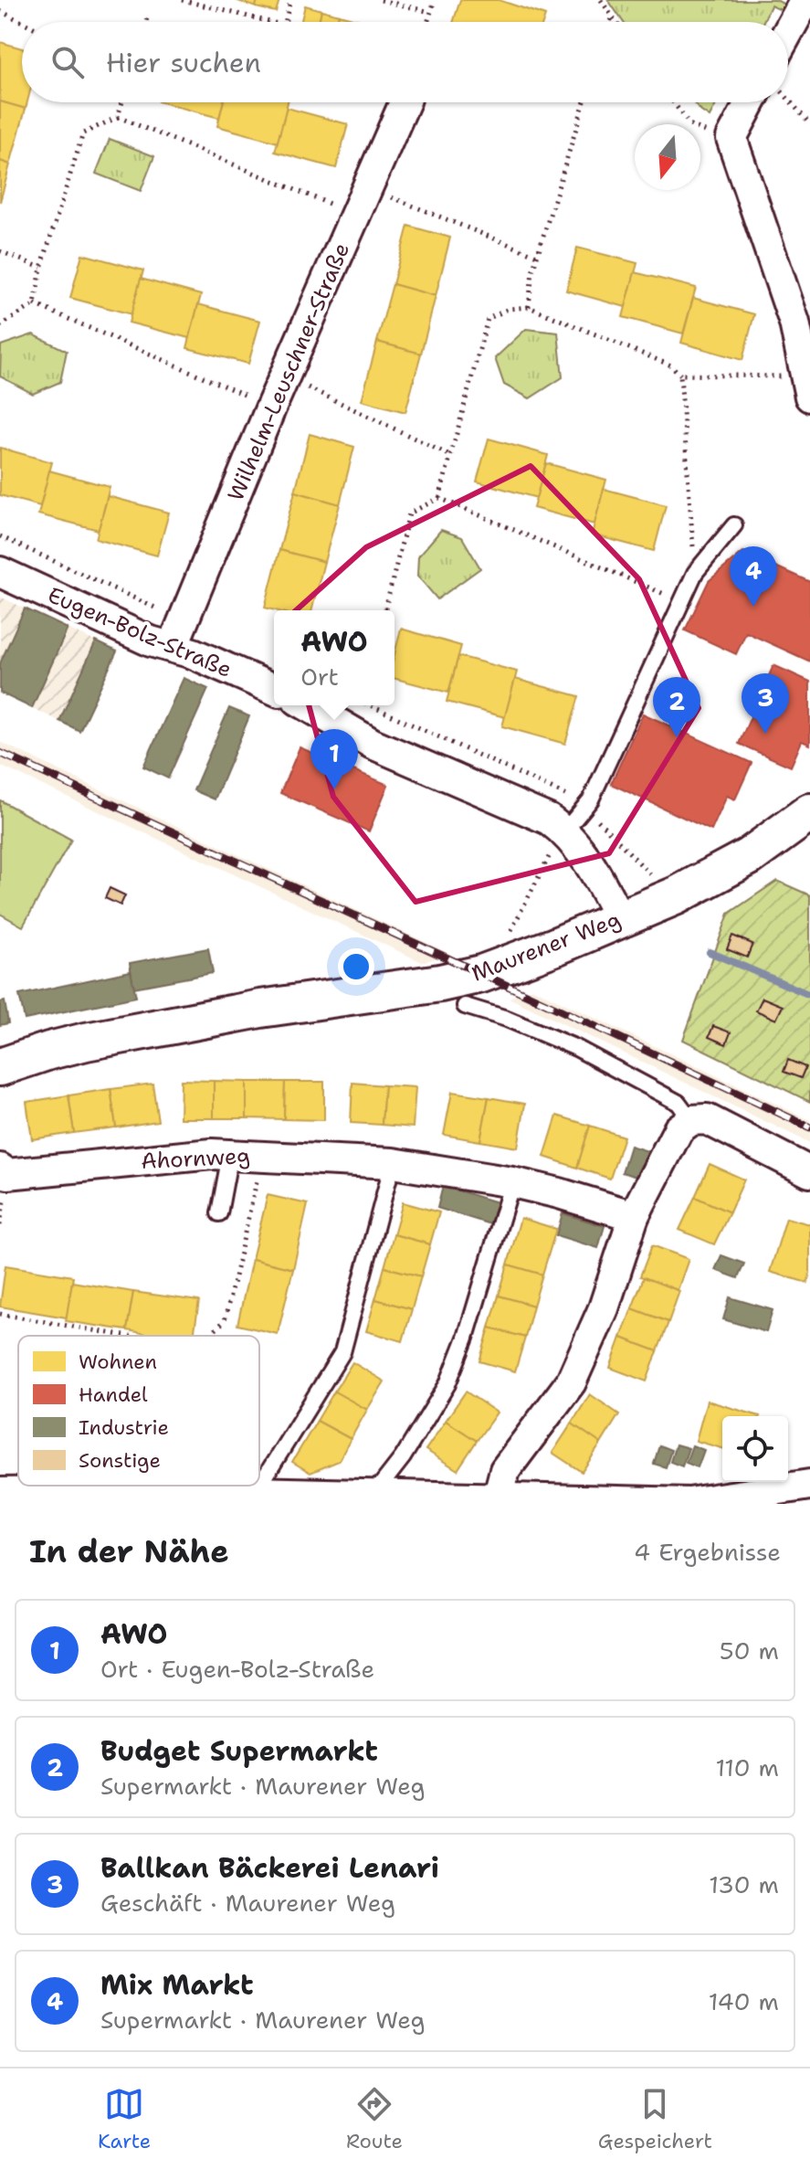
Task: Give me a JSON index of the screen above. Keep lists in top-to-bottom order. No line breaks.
{"streets":{"street":["Wilhelm-Leuschner-Straße","Eugen-Bolz-Straße","Maurener Weg","Ahornweg"]},"crossings":[["Wilhelm-Leuschner-Straße","Eugen-Bolz-Straße"]],"legend":["Wohnen","Handel","Industrie","Sonstige"],"north":"bottom","page":{"search":"Hier suchen","pins":["4","3","2","1"],"popup":["AWO","Ort"],"heading":["In der Nähe","4 Ergebnisse"],"list":[{"mark":"1","name":"AWO","note":"Ort · Eugen-Bolz-Straße","value":"50 m"},{"mark":"2","name":"Budget Supermarkt","note":"Supermarkt · Maurener Weg","value":"110 m"},{"mark":"3","name":"Ballkan Bäckerei Lenari","note":"Geschäft · Maurener Weg","value":"130 m"},{"mark":"4","name":"Mix Markt","note":"Supermarkt · Maurener Weg","value":"140 m"}],"nav":["Karte","Route","Gespeichert"]}}
